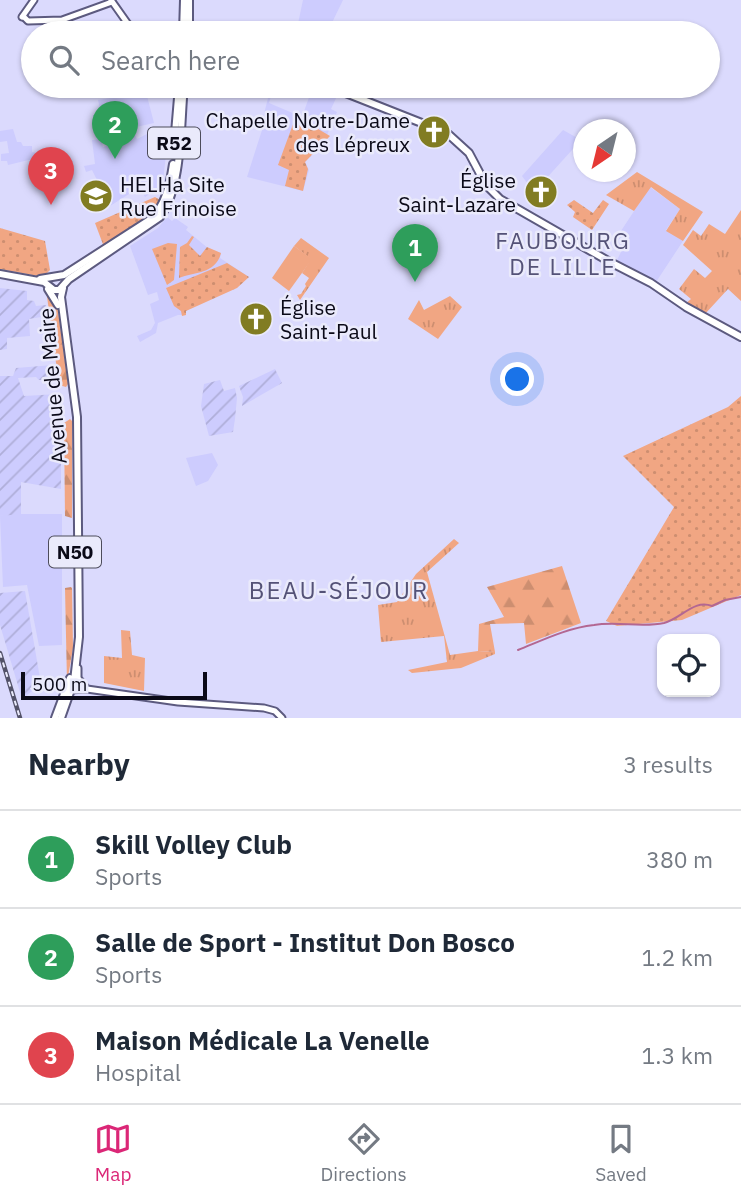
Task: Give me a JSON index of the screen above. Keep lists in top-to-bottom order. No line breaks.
{"streets":{"main road":["R52","Avenue de Maire","N50"]},"crossings":[["R52","Avenue de Maire"],["Avenue de Maire","N50"]],"districts":["FAUBOURG DE LILLE","BEAU-SÉJOUR"],"places":{"church":["Chapelle Notre-Dame des Lépreux","Église Saint-Lazare","Église Saint-Paul"],"school or university":["HELHa Site Rue Frinoise"]},"scale_bar":"500 m","north":"bottom left","page":{"search":"Search here","pins":["2","3","1"],"scale":"500 m","heading":["Nearby","3 results"],"list":[{"mark":"1","name":"Skill Volley Club","note":"Sports","value":"380 m"},{"mark":"2","name":"Salle de Sport - Institut Don Bosco","note":"Sports","value":"1.2 km"},{"mark":"3","name":"Maison Médicale La Venelle","note":"Hospital","value":"1.3 km"}],"nav":["Map","Directions","Saved"]}}
